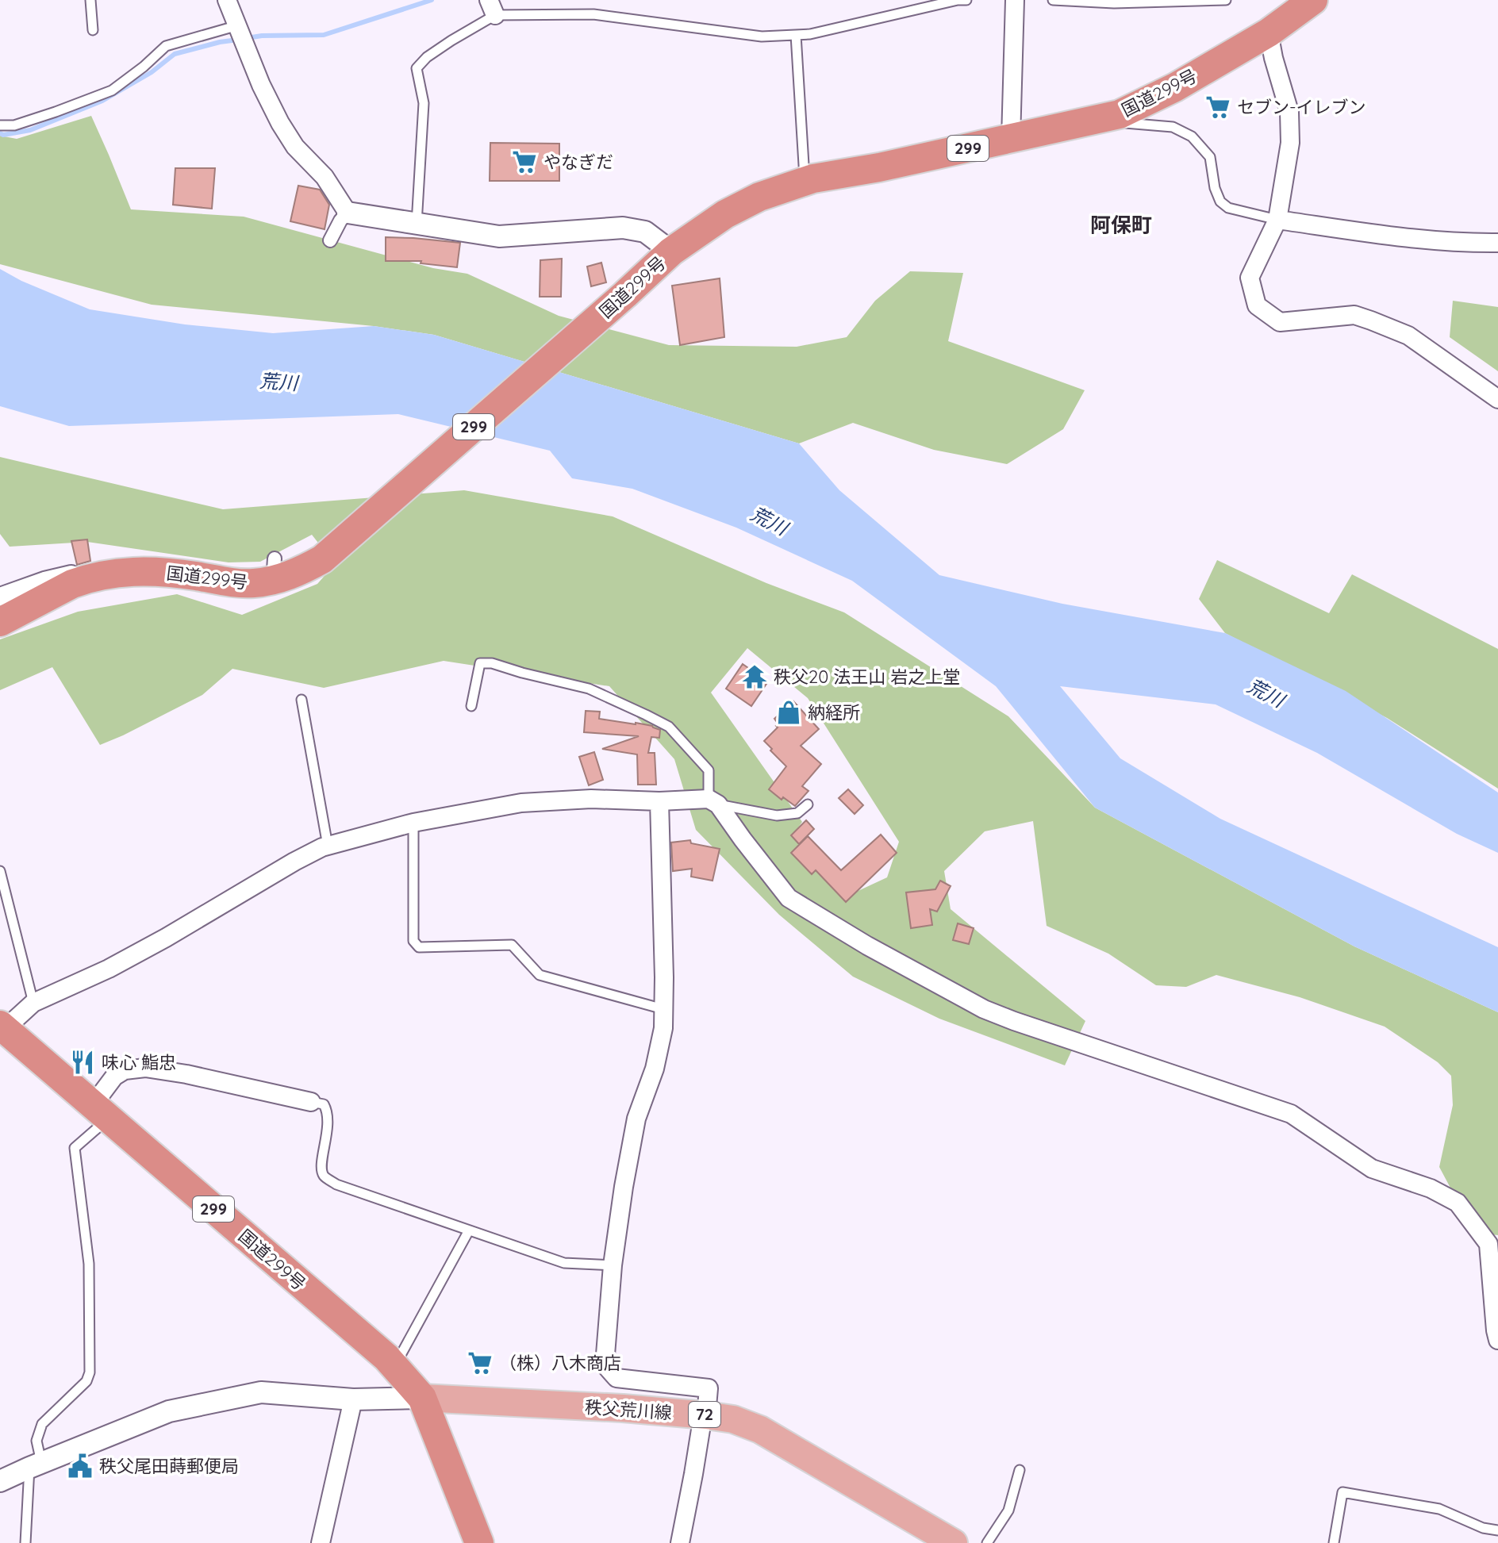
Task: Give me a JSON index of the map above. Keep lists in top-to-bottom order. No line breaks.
{"streets":{"highway":["国道299号","299"],"main road":["秩父荒川線","72"]},"crossings":[["国道299号","秩父荒川線"]],"districts":["阿保町"],"water":["荒川"],"places":{"supermarket":["セブン-イレブン","やなぎだ","（株）八木商店"],"temple":["秩父20 法王山 岩之上堂"],"shop":["納経所"],"restaurant":["味心 鮨忠"],"public building":["秩父尾田蒔郵便局"]}}
